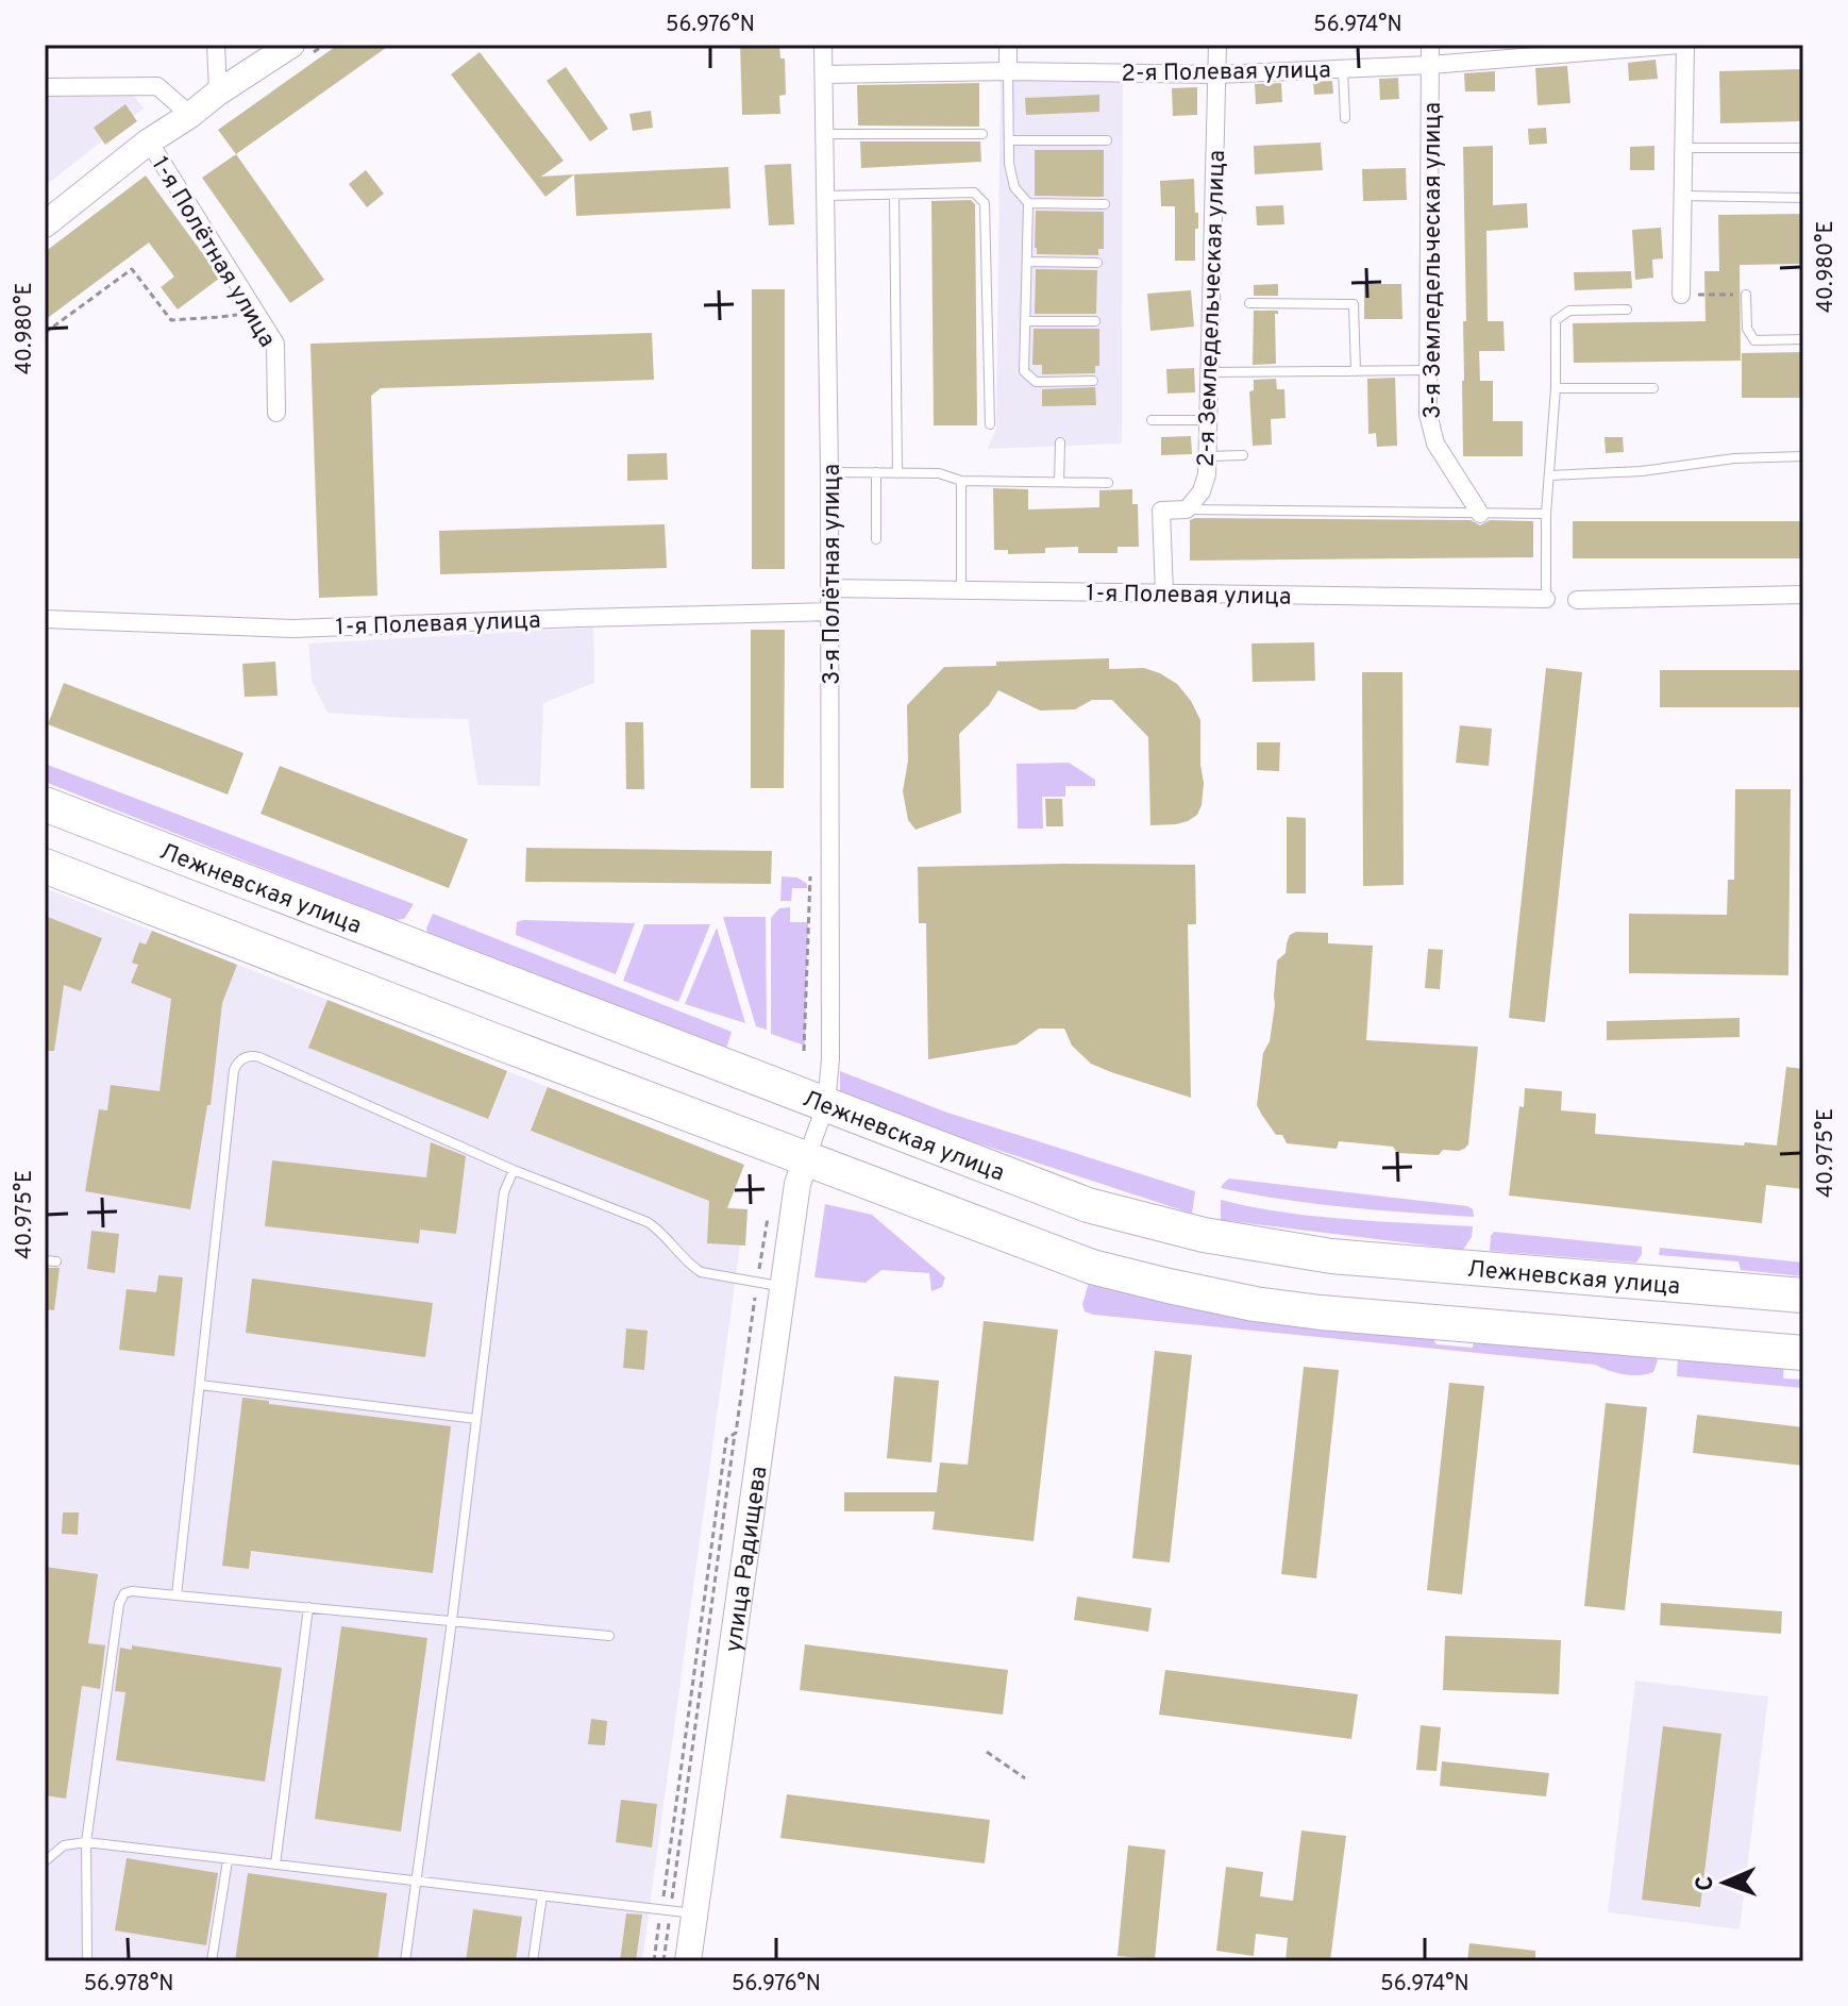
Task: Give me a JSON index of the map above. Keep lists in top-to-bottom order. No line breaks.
{"streets":{"highway":["Лежневская улица"],"street":["2-я Полевая улица","1-я Полётная улица","3-я Земледельческая улица","2-я Земледельческая улица","3-я Полётная улица","1-я Полевая улица","улица Радищева"]},"crossings":[["2-я Полевая улица","3-я Земледельческая улица"],["2-я Полевая улица","2-я Земледельческая улица"],["2-я Полевая улица","3-я Полётная улица"],["2-я Земледельческая улица","1-я Полевая улица"],["3-я Полётная улица","1-я Полевая улица"],["3-я Полётная улица","Лежневская улица"],["3-я Полётная улица","улица Радищева"]],"north":"left","coordinates":["56.976°N","56.974°N","40.980°E","40.975°E","56.978°N"]}
